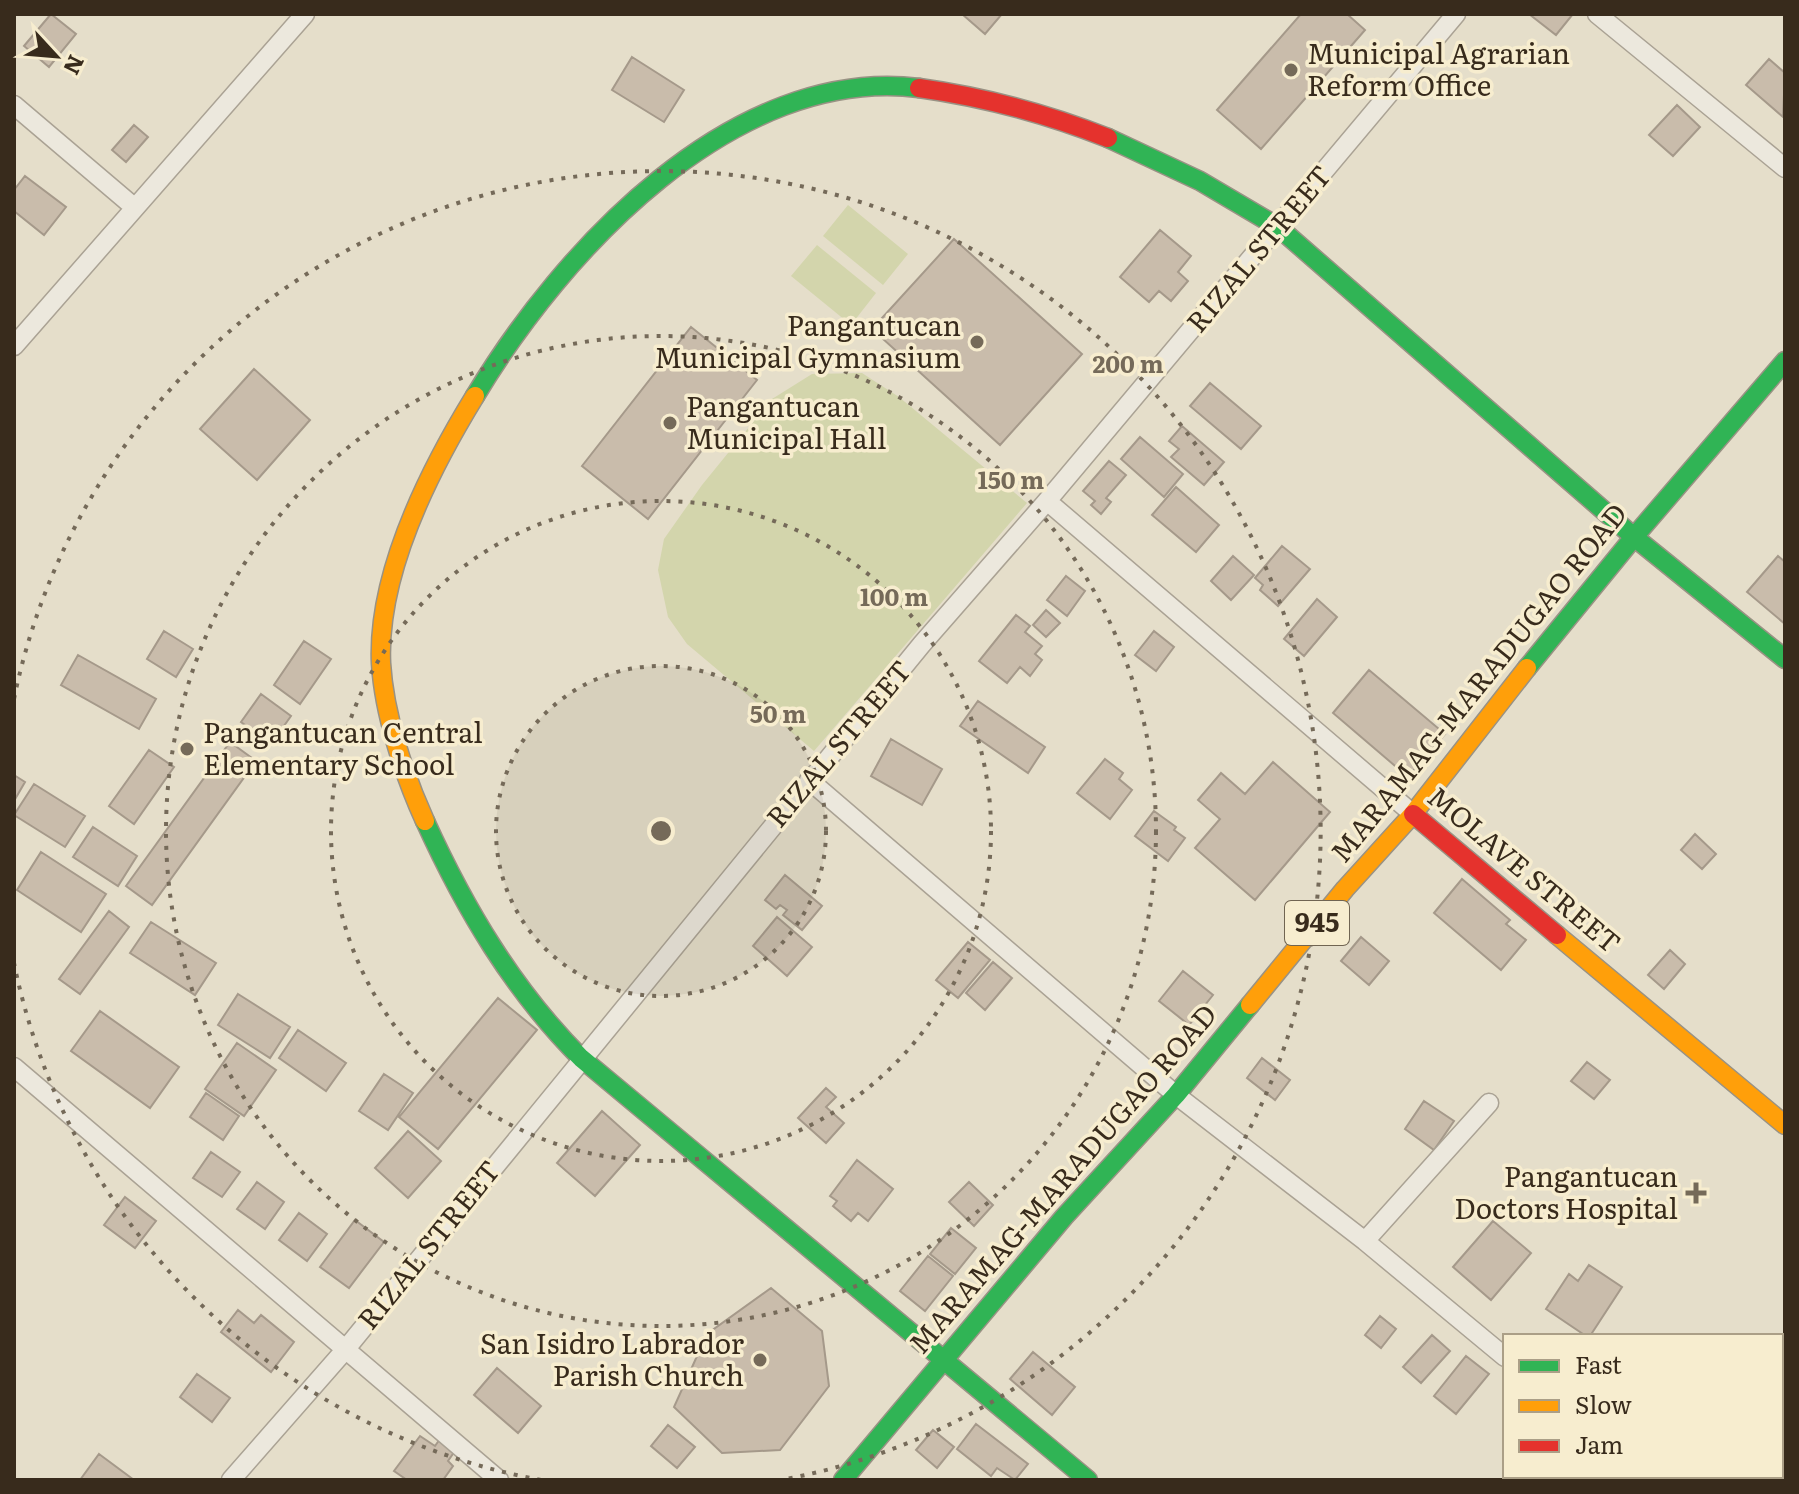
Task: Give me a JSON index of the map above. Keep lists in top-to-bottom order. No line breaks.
{"streets":{"street":["RIZAL STREET","MARAMAG-MARADUGAO ROAD","MOLAVE STREET","945"]},"crossings":[["RIZAL STREET","MOLAVE STREET"],["MARAMAG-MARADUGAO ROAD","MOLAVE STREET"]],"places":{"other":["Municipal Agrarian Reform Office","Pangantucan Municipal Gymnasium","Pangantucan Municipal Hall","Pangantucan Central Elementary School","San Isidro Labrador Parish Church"],"health":["Pangantucan Doctors Hospital"]},"legend":["Fast","Slow","Jam"],"north":"bottom right","rings":["200 m","150 m","100 m","50 m"]}
